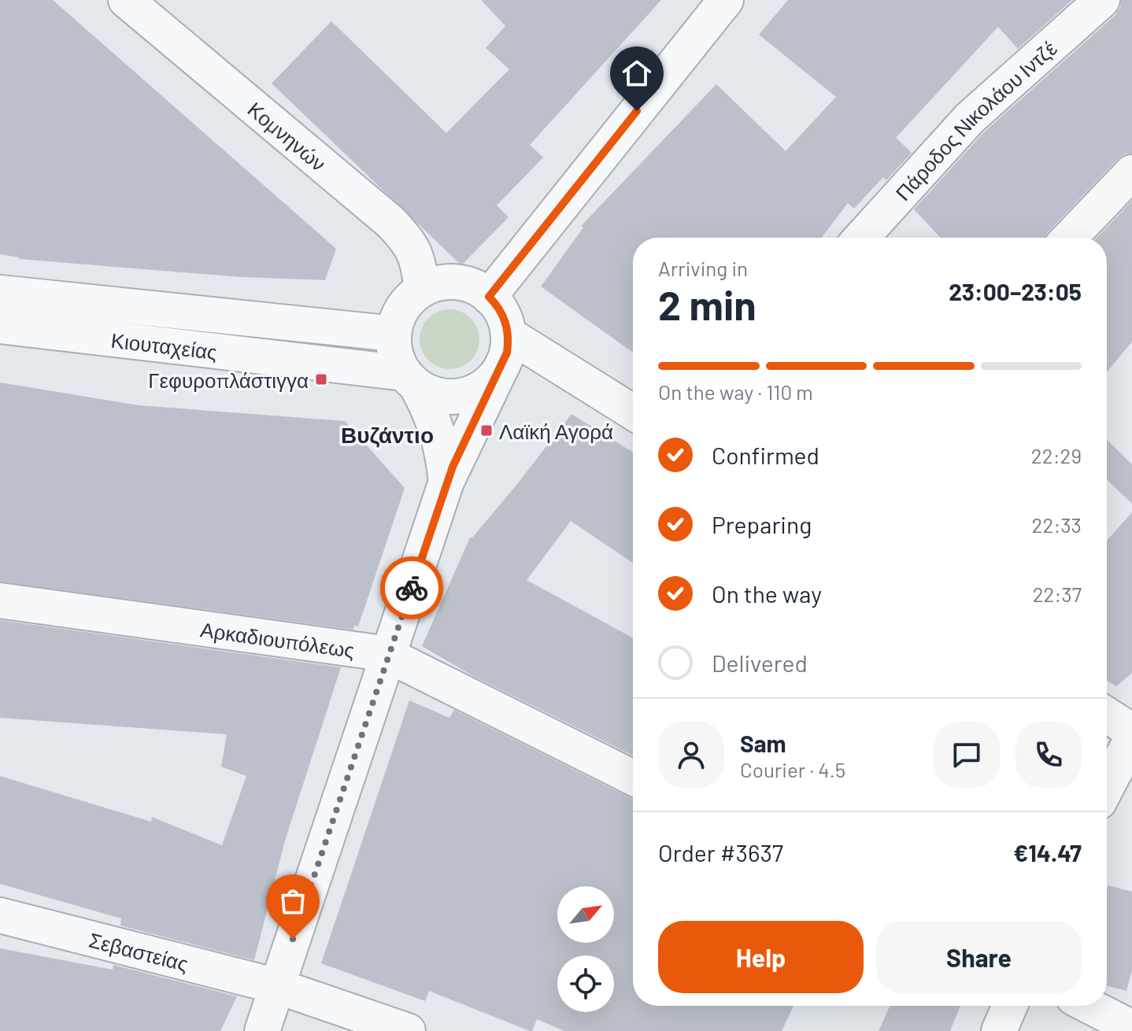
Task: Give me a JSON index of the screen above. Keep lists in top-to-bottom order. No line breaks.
{"streets":{"street":["Πάροδος Νικολάου Ιντζέ","Κομνηνών","Κιουταχείας","Αρκαδιουπόλεως","Σεβαστείας"]},"crossings":[["Κομνηνών","Κιουταχείας"]],"districts":["Βυζάντιο"],"places":{"transit":["Γεφυροπλάστιγγα","Λαϊκή Αγορά"]},"north":"top right","page":{"heading":["2 min","Arriving in","23:00–23:05"],"panel":["Sam","Courier · 4.5","Order #3637","€14.47"],"bar":"On the way · 110 m","list":[["Confirmed","22:29"],["Preparing","22:33"],["On the way","22:37"],"Delivered"],"buttons":["Help","Share"]}}
